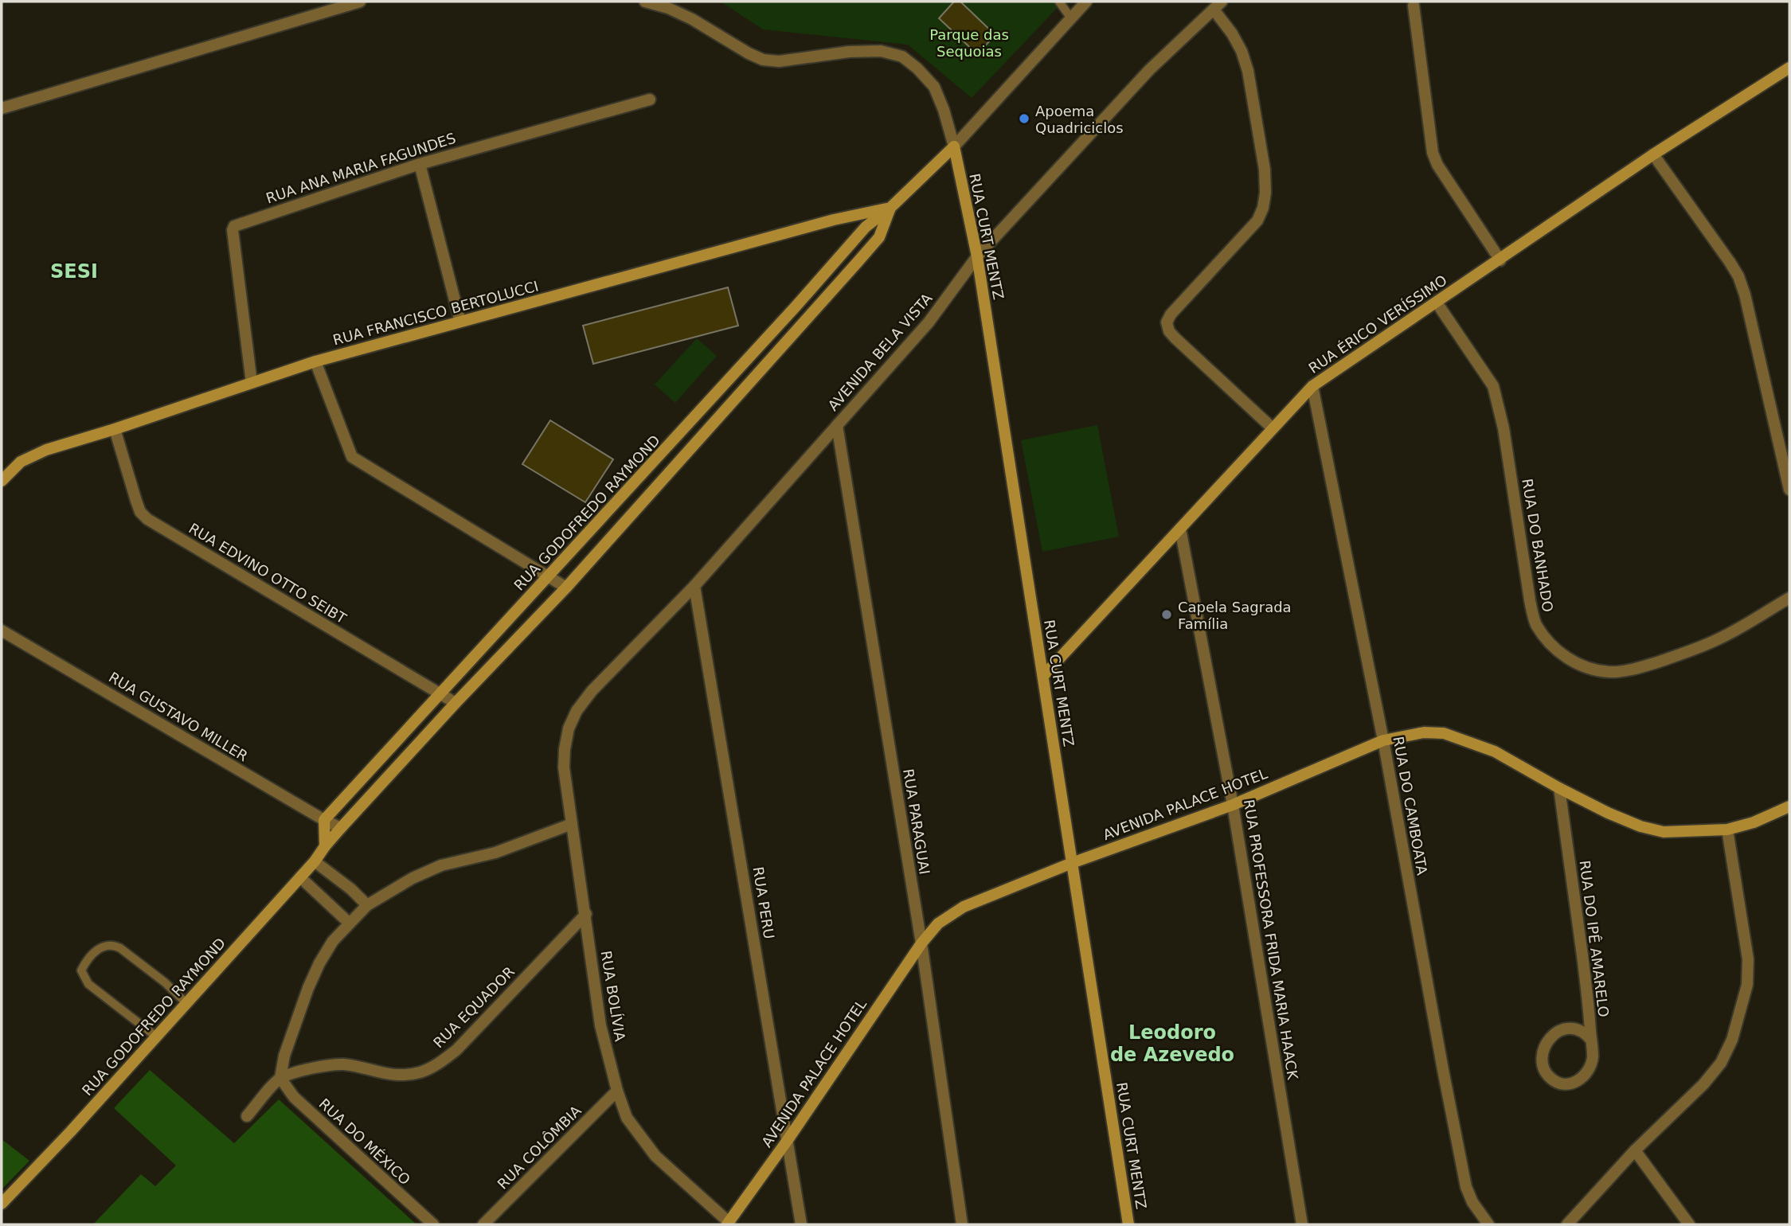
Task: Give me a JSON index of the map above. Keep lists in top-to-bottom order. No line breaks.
{"streets":{"main road":["RUA CURT MENTZ","RUA FRANCISCO BERTOLUCCI","RUA ÉRICO VERÍSSIMO","RUA GODOFREDO RAYMOND","AVENIDA PALACE HOTEL"],"street":["RUA ANA MARIA FAGUNDES","AVENIDA BELA VISTA","RUA DO BANHADO","RUA EDVINO OTTO SEIBT","RUA GUSTAVO MILLER","RUA DO CAMBOATA","RUA PARAGUAI","RUA PERU","RUA DO IPÊ AMARELO","RUA PROFESSORA FRIDA MARIA HAACK","RUA BOLÍVIA","RUA EQUADOR","RUA DO MÉXICO","RUA COLÔMBIA"]},"crossings":[["RUA ANA MARIA FAGUNDES","RUA FRANCISCO BERTOLUCCI"],["RUA CURT MENTZ","RUA ÉRICO VERÍSSIMO"],["RUA CURT MENTZ","AVENIDA BELA VISTA"],["RUA CURT MENTZ","RUA GODOFREDO RAYMOND"],["RUA CURT MENTZ","AVENIDA PALACE HOTEL"],["RUA FRANCISCO BERTOLUCCI","RUA GODOFREDO RAYMOND"],["RUA FRANCISCO BERTOLUCCI","RUA EDVINO OTTO SEIBT"],["RUA ÉRICO VERÍSSIMO","RUA DO BANHADO"],["RUA ÉRICO VERÍSSIMO","RUA DO CAMBOATA"],["RUA ÉRICO VERÍSSIMO","RUA PROFESSORA FRIDA MARIA HAACK"],["AVENIDA BELA VISTA","RUA PARAGUAI"],["AVENIDA BELA VISTA","RUA PERU"],["AVENIDA BELA VISTA","RUA BOLÍVIA"],["RUA GODOFREDO RAYMOND","RUA EDVINO OTTO SEIBT"],["RUA GODOFREDO RAYMOND","RUA GUSTAVO MILLER"],["AVENIDA PALACE HOTEL","RUA DO CAMBOATA"],["AVENIDA PALACE HOTEL","RUA PARAGUAI"],["AVENIDA PALACE HOTEL","RUA PERU"],["AVENIDA PALACE HOTEL","RUA DO IPÊ AMARELO"],["AVENIDA PALACE HOTEL","RUA PROFESSORA FRIDA MARIA HAACK"],["AVENIDA PALACE HOTEL","RUA BOLÍVIA"],["RUA BOLÍVIA","RUA EQUADOR"],["RUA BOLÍVIA","RUA COLÔMBIA"],["RUA EQUADOR","RUA DO MÉXICO"]],"districts":["SESI","Leodoro de Azevedo"],"parks":["Parque das Sequoias"],"places":["Apoema Quadriciclos","Capela Sagrada Família"]}
